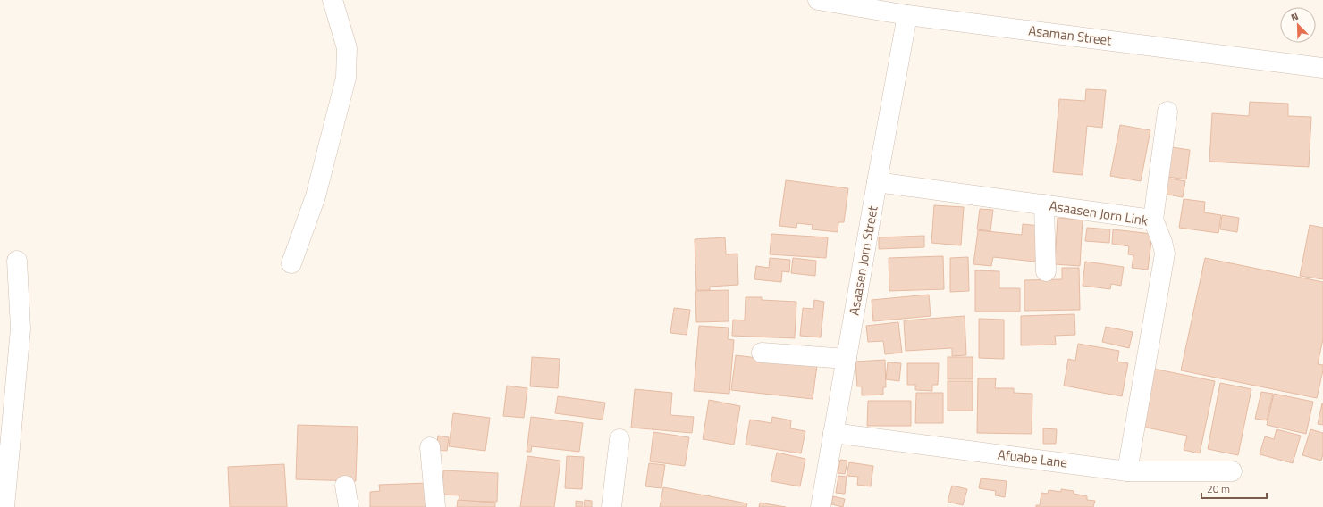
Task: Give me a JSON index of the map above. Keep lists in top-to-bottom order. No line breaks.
{"streets":{"street":["Asaman Street","Asaasen Jorn Link","Asaasen Jorn Street","Afuabe Lane"]},"crossings":[["Asaman Street","Asaasen Jorn Street"],["Asaasen Jorn Link","Asaasen Jorn Street"],["Asaasen Jorn Link","Afuabe Lane"],["Asaasen Jorn Street","Afuabe Lane"]],"scale_bar":"20 m","north":"top left"}
